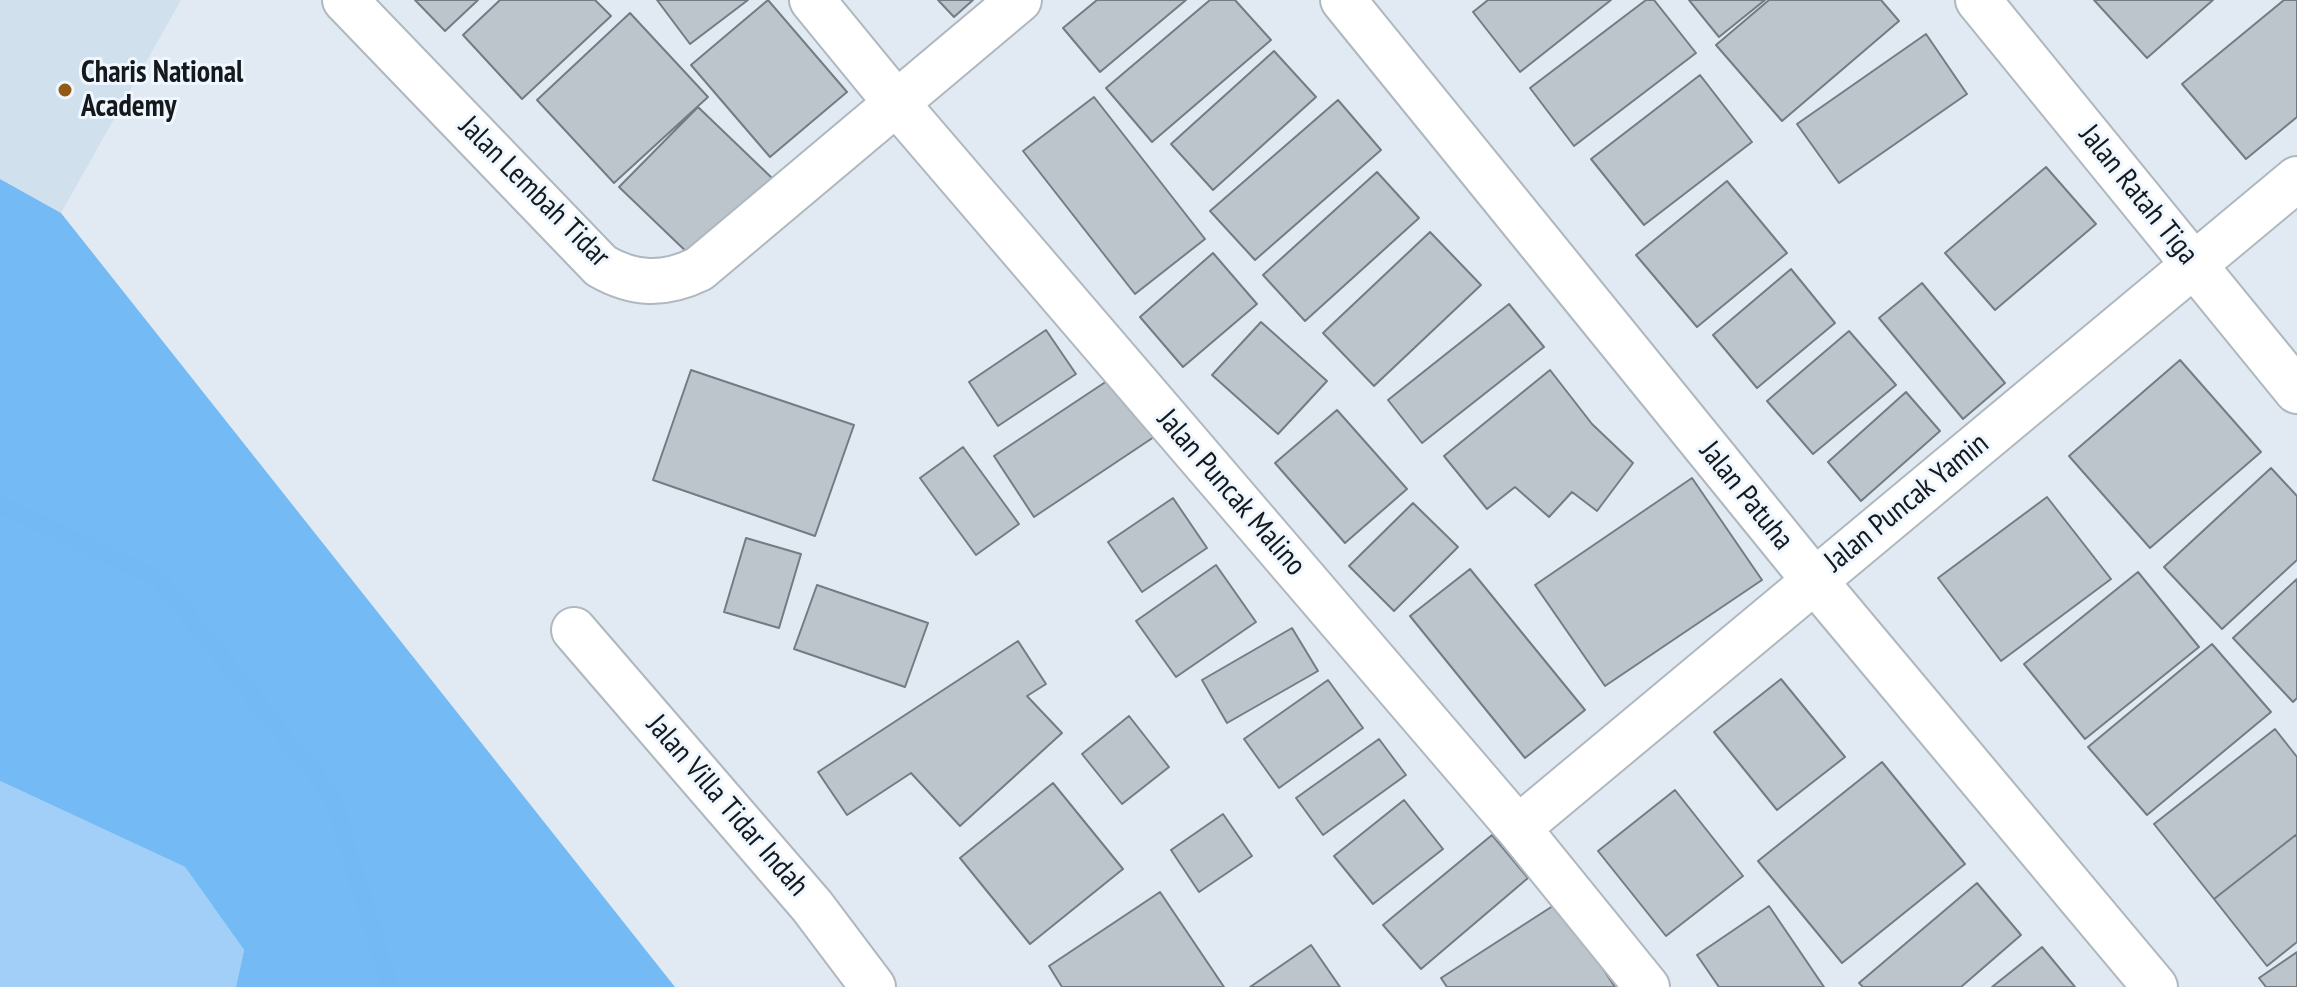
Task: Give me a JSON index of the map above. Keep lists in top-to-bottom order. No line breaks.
{"streets":{"street":["Jalan Lembah Tidar","Jalan Ratah Tiga","Jalan Puncak Malino","Jalan Patuha","Jalan Puncak Yamin","Jalan Villa Tidar Indah"]},"crossings":[["Jalan Lembah Tidar","Jalan Puncak Malino"],["Jalan Ratah Tiga","Jalan Puncak Yamin"],["Jalan Puncak Malino","Jalan Puncak Yamin"],["Jalan Patuha","Jalan Puncak Yamin"]],"places":["Charis National Academy"]}
